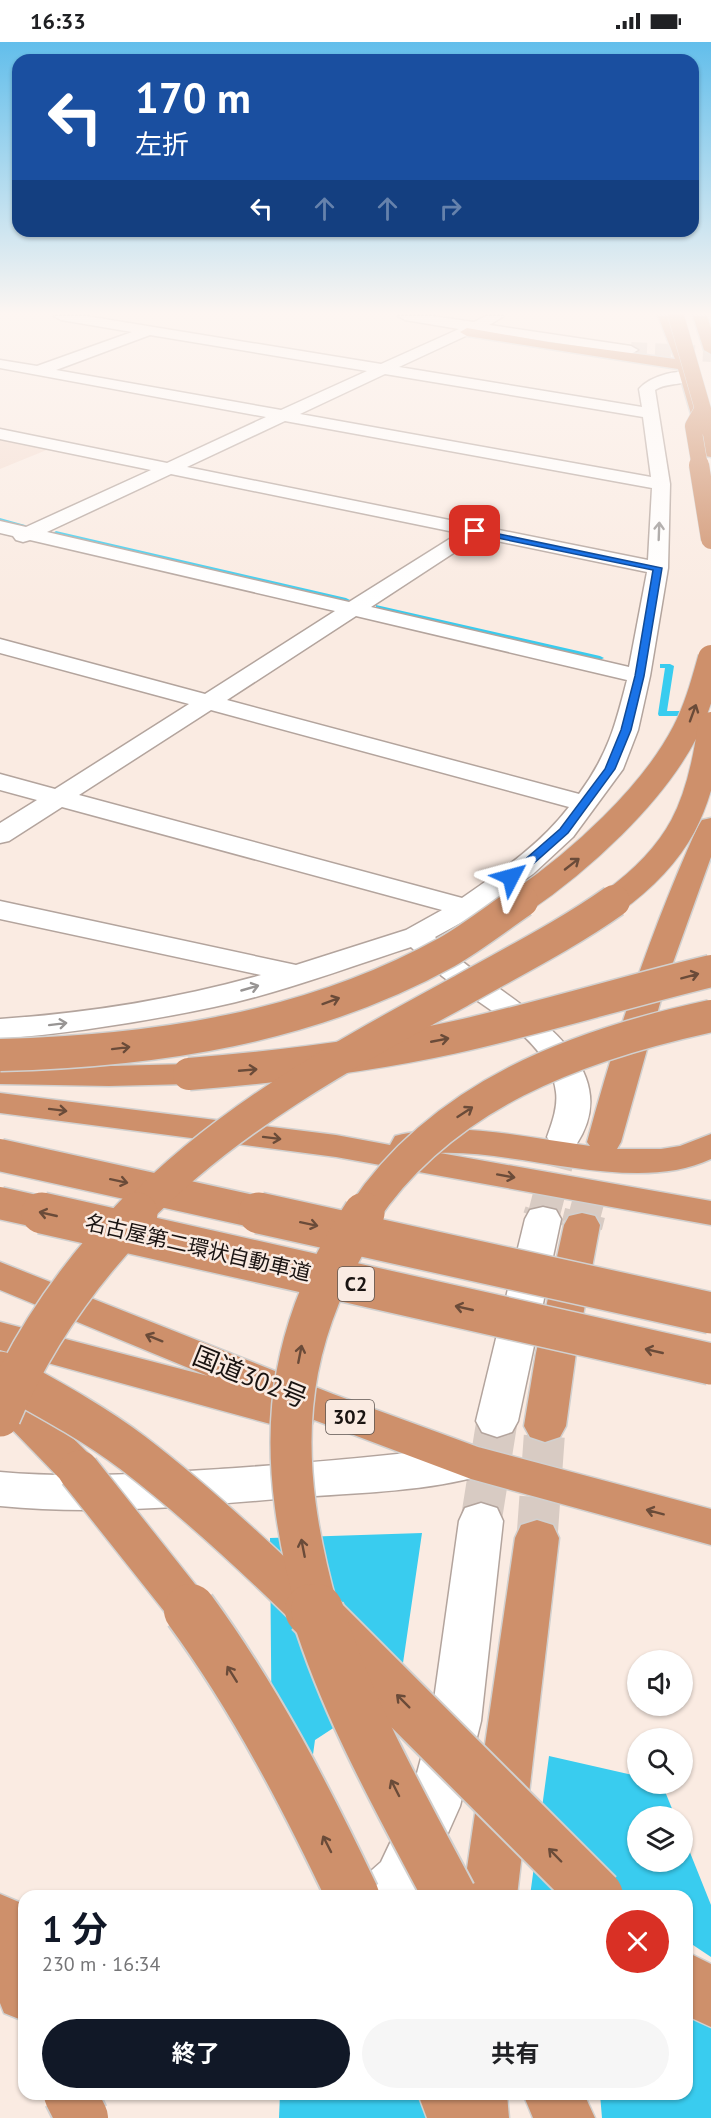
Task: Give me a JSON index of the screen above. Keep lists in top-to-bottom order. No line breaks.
{"streets":{"highway":["名古屋第二環状自動車道","C2","国道302号","302"]},"page":{"status":"16:33","turn":["170 m","左折"],"heading":["1 分","230 m · 16:34"],"buttons":["終了","共有"]}}
